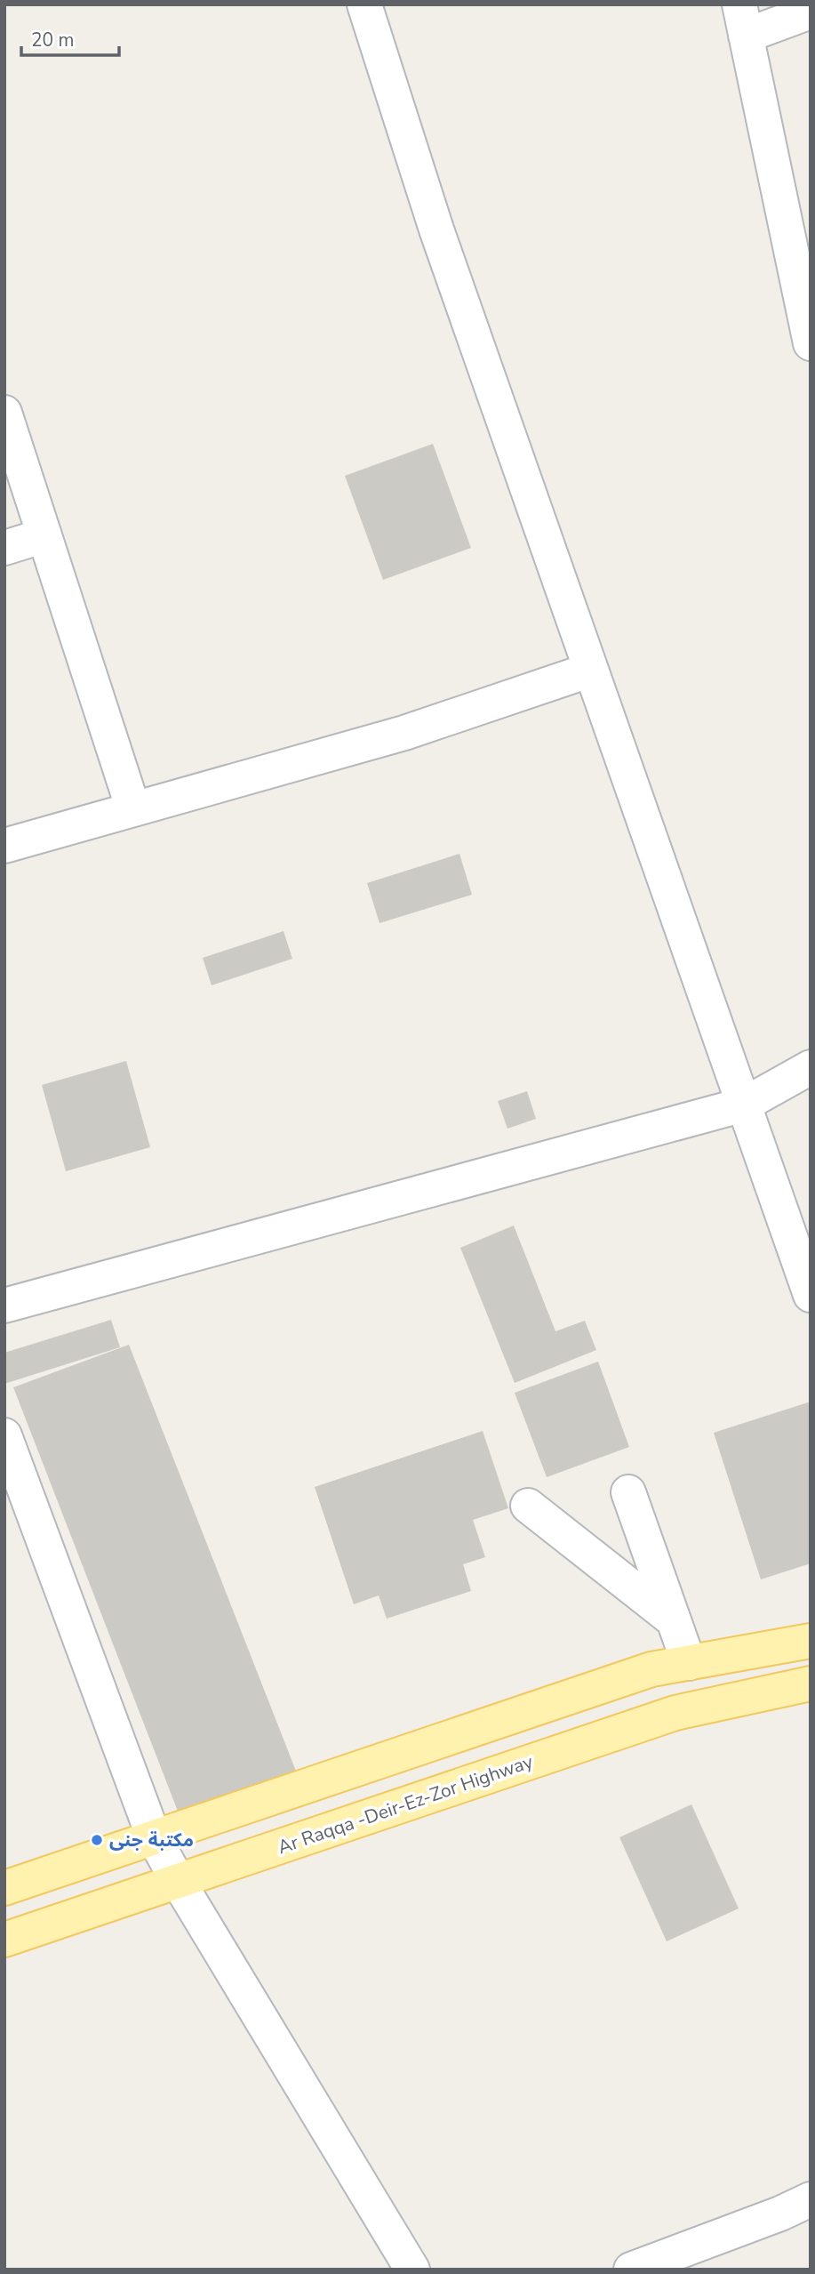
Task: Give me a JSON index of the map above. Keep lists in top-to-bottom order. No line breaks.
{"streets":{"main road":["Ar Raqqa -Deir-Ez-Zor Highway"]},"places":["مكتبة جنى"],"scale_bar":"20 m"}
